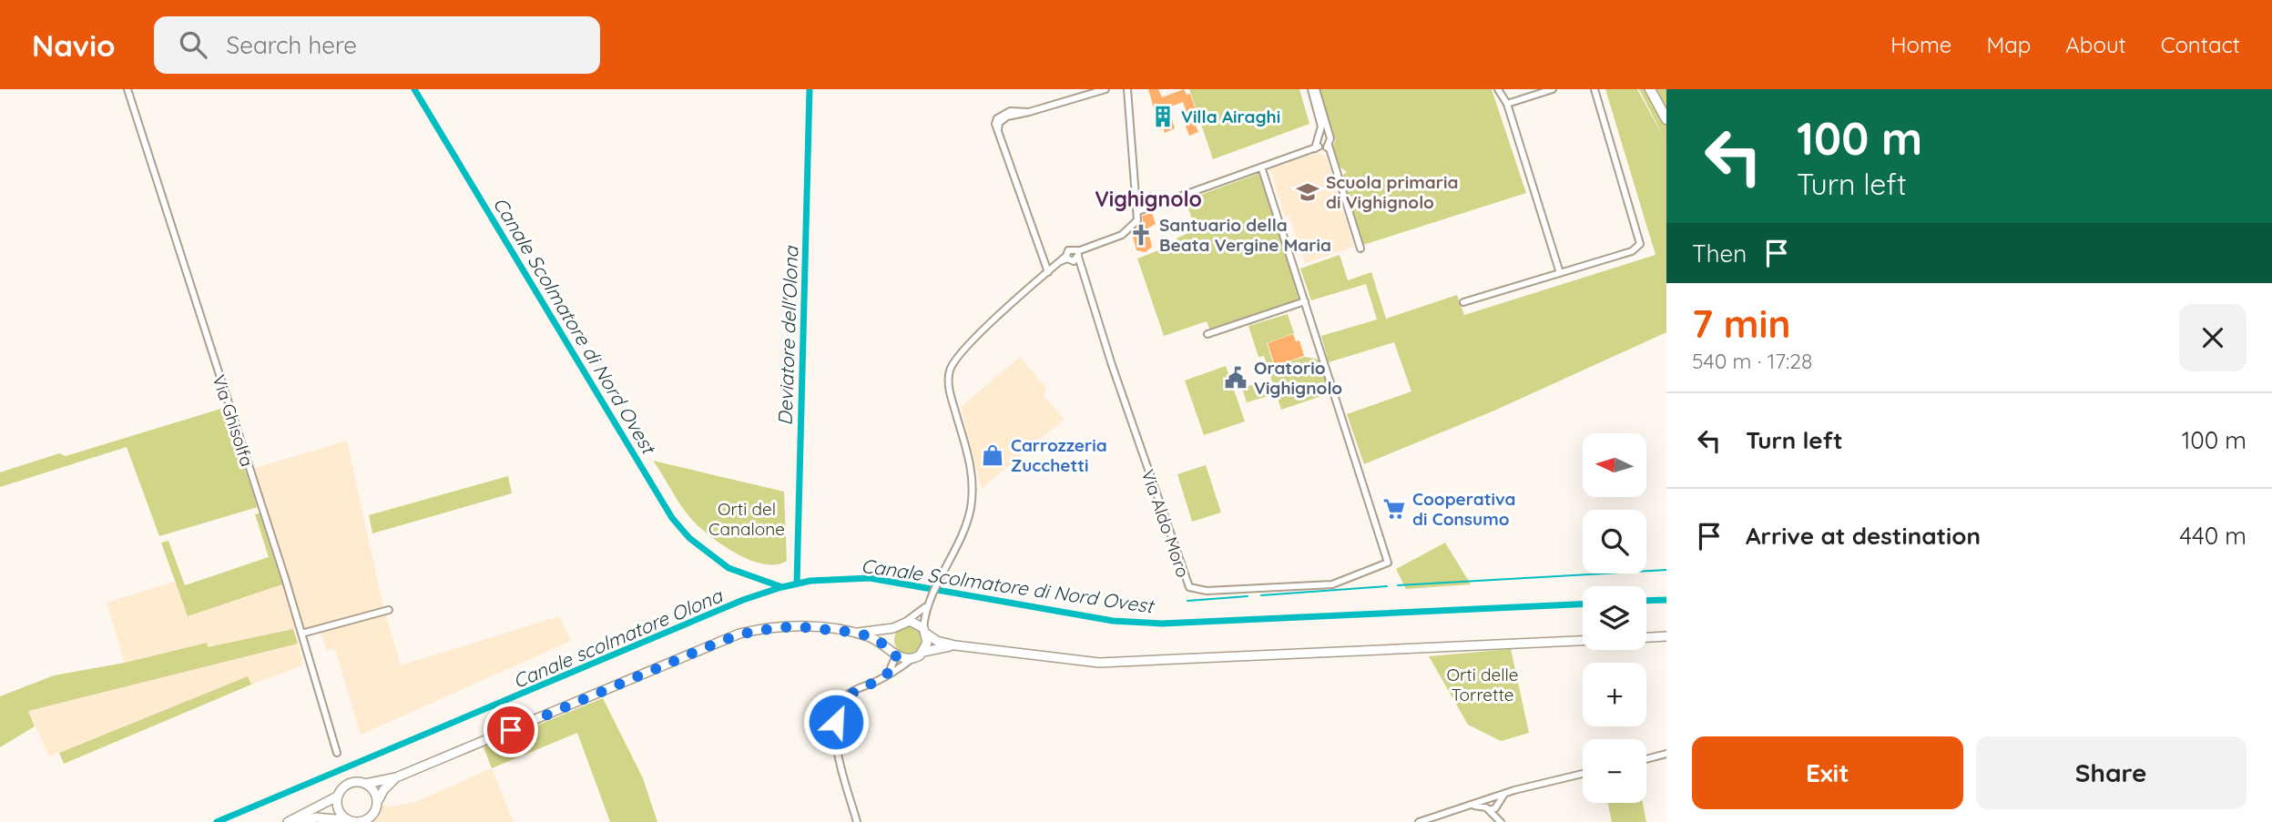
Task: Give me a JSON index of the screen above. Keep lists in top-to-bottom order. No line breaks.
{"streets":{"street":["Via Ghisolfa","Via Aldo Moro"]},"districts":["Vighignolo"],"water":["Canale Scolmatore di Nord Ovest","Deviatore dell'Olona","Canale scolmatore Olona"],"parks":["Orti del Canalone","Orti delle Torrette"],"places":{"building":["Villa Airaghi"],"school or university":["Scuola primaria di Vighignolo"],"church":["Santuario della Beata Vergine Maria"],"public building":["Oratorio Vighignolo"],"shop":["Carrozzeria Zucchetti"],"supermarket":["Cooperativa di Consumo"]},"north":"left","page":{"header":"Navio","search":"Search here","nav":["Home","Map","About","Contact"],"turn":["100 m","Turn left"],"then":"Then","heading":["7 min","540 m · 17:28"],"list":[{"name":"Turn left","value":"100 m"},{"name":"Arrive at destination","value":"440 m"}],"map_buttons":["+","−"],"buttons":["Exit","Share"]}}
